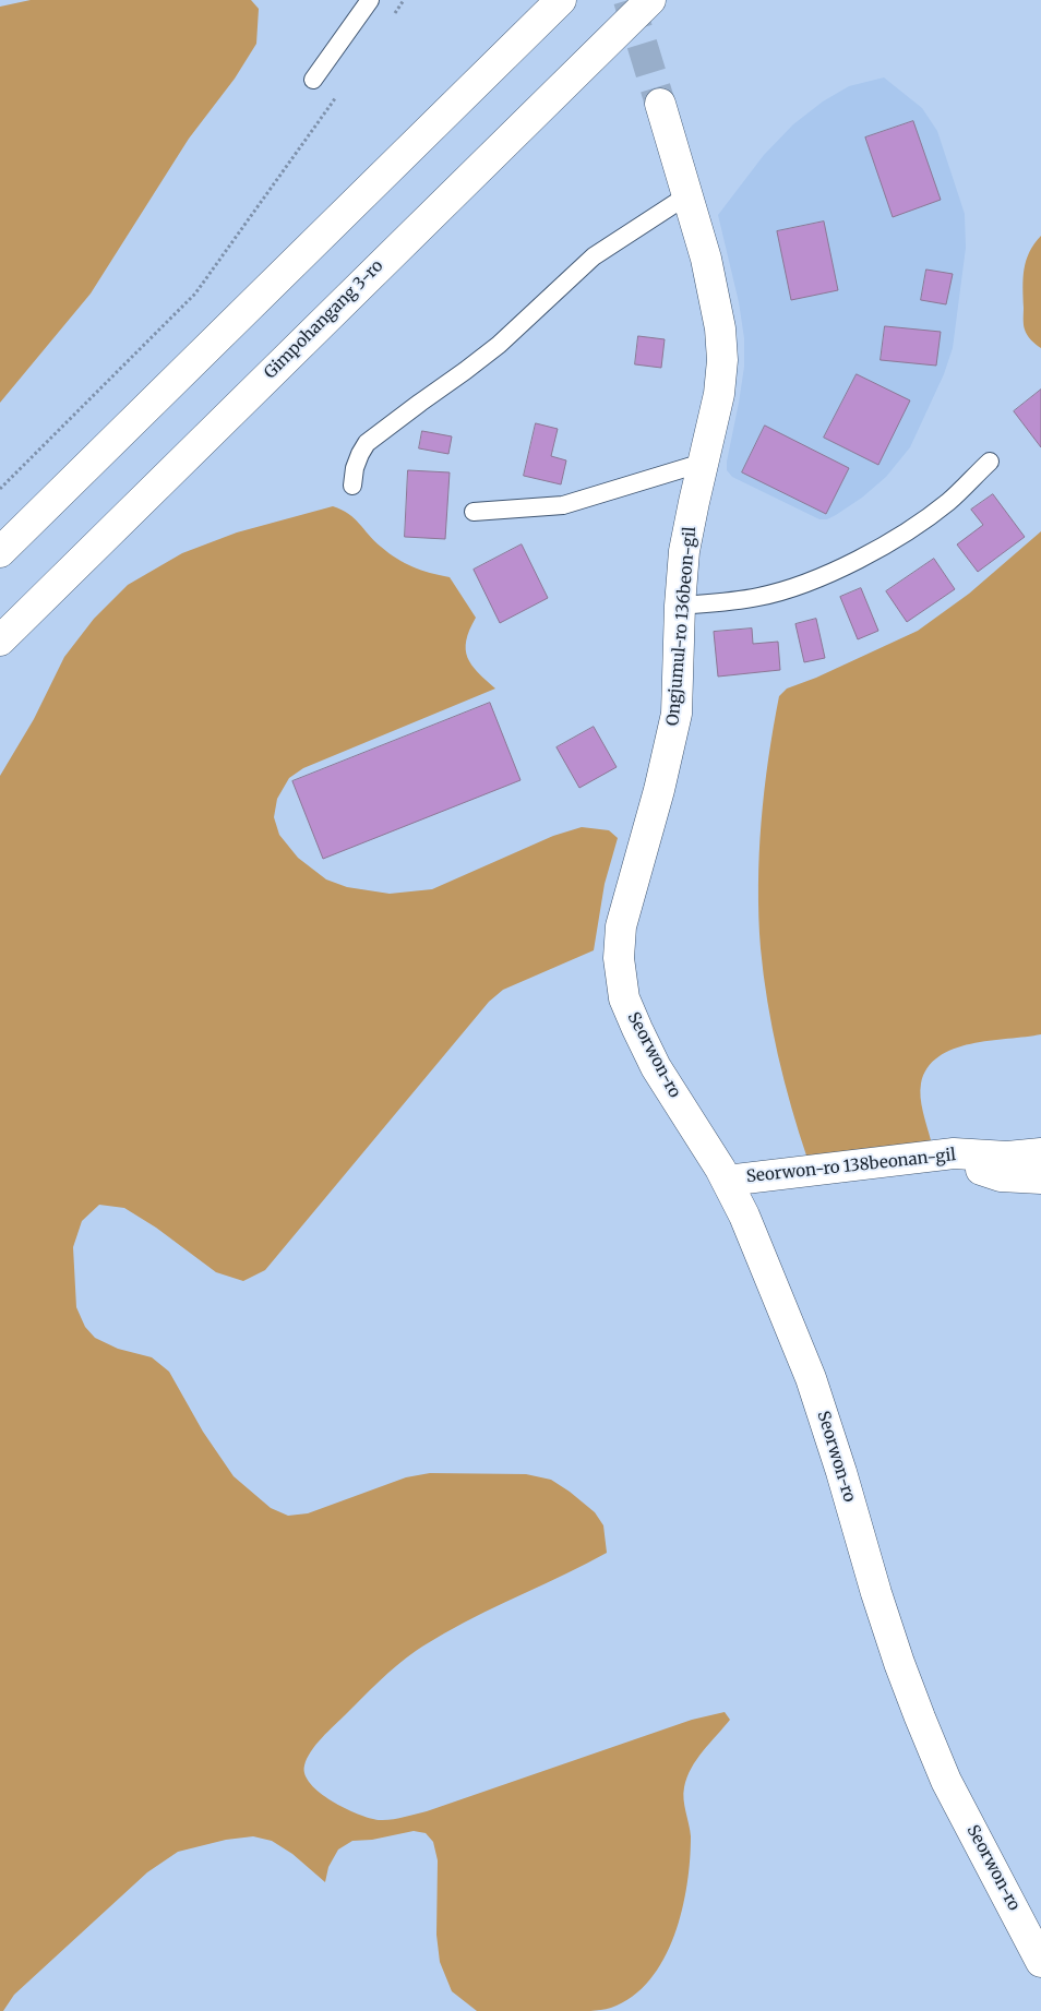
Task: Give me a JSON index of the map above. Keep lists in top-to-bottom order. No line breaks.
{"streets":{"street":["Gimpohangang 3-ro","Ongjumul-ro 136beon-gil","Seorwon-ro","Seorwon-ro 138beonan-gil"]},"crossings":[["Ongjumul-ro 136beon-gil","Seorwon-ro"],["Seorwon-ro","Seorwon-ro 138beonan-gil"]]}
